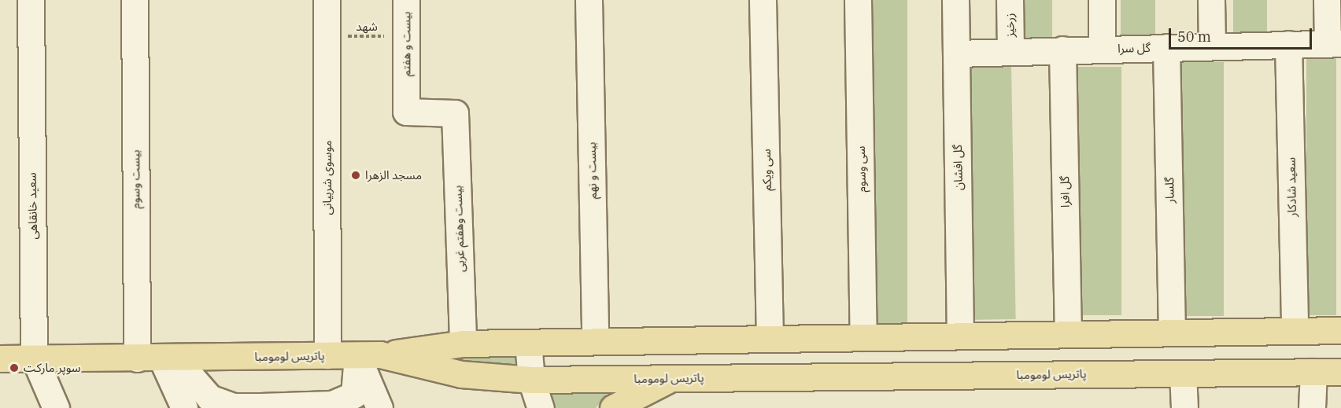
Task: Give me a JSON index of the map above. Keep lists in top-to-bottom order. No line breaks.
{"streets":{"main road":["پاتریس لومومبا"],"street":["زرخیز","بیست و هفتم","گل سرا","گل افشان","سی وسوم","سی ویکم","بیست و نهم","موسوی شربیانی","بیست وسوم","سعید شادکار","گلسار","گل افرا","سعید خانقاهی","بیست وهفتم غربی"],"path":["شهد"]},"crossings":[["زرخیز","گل سرا"],["شهد","بیست و هفتم"],["شهد","موسوی شربیانی"],["بیست و هفتم","بیست وهفتم غربی"],["گل سرا","گل افشان"],["گل سرا","سعید شادکار"],["گل سرا","گلسار"],["گل سرا","گل افرا"],["موسوی شربیانی","پاتریس لومومبا"],["بیست وسوم","پاتریس لومومبا"],["سعید خانقاهی","پاتریس لومومبا"]],"places":["مسجد الزهرا","سوپر مارکت"],"scale_bar":"50 m"}
